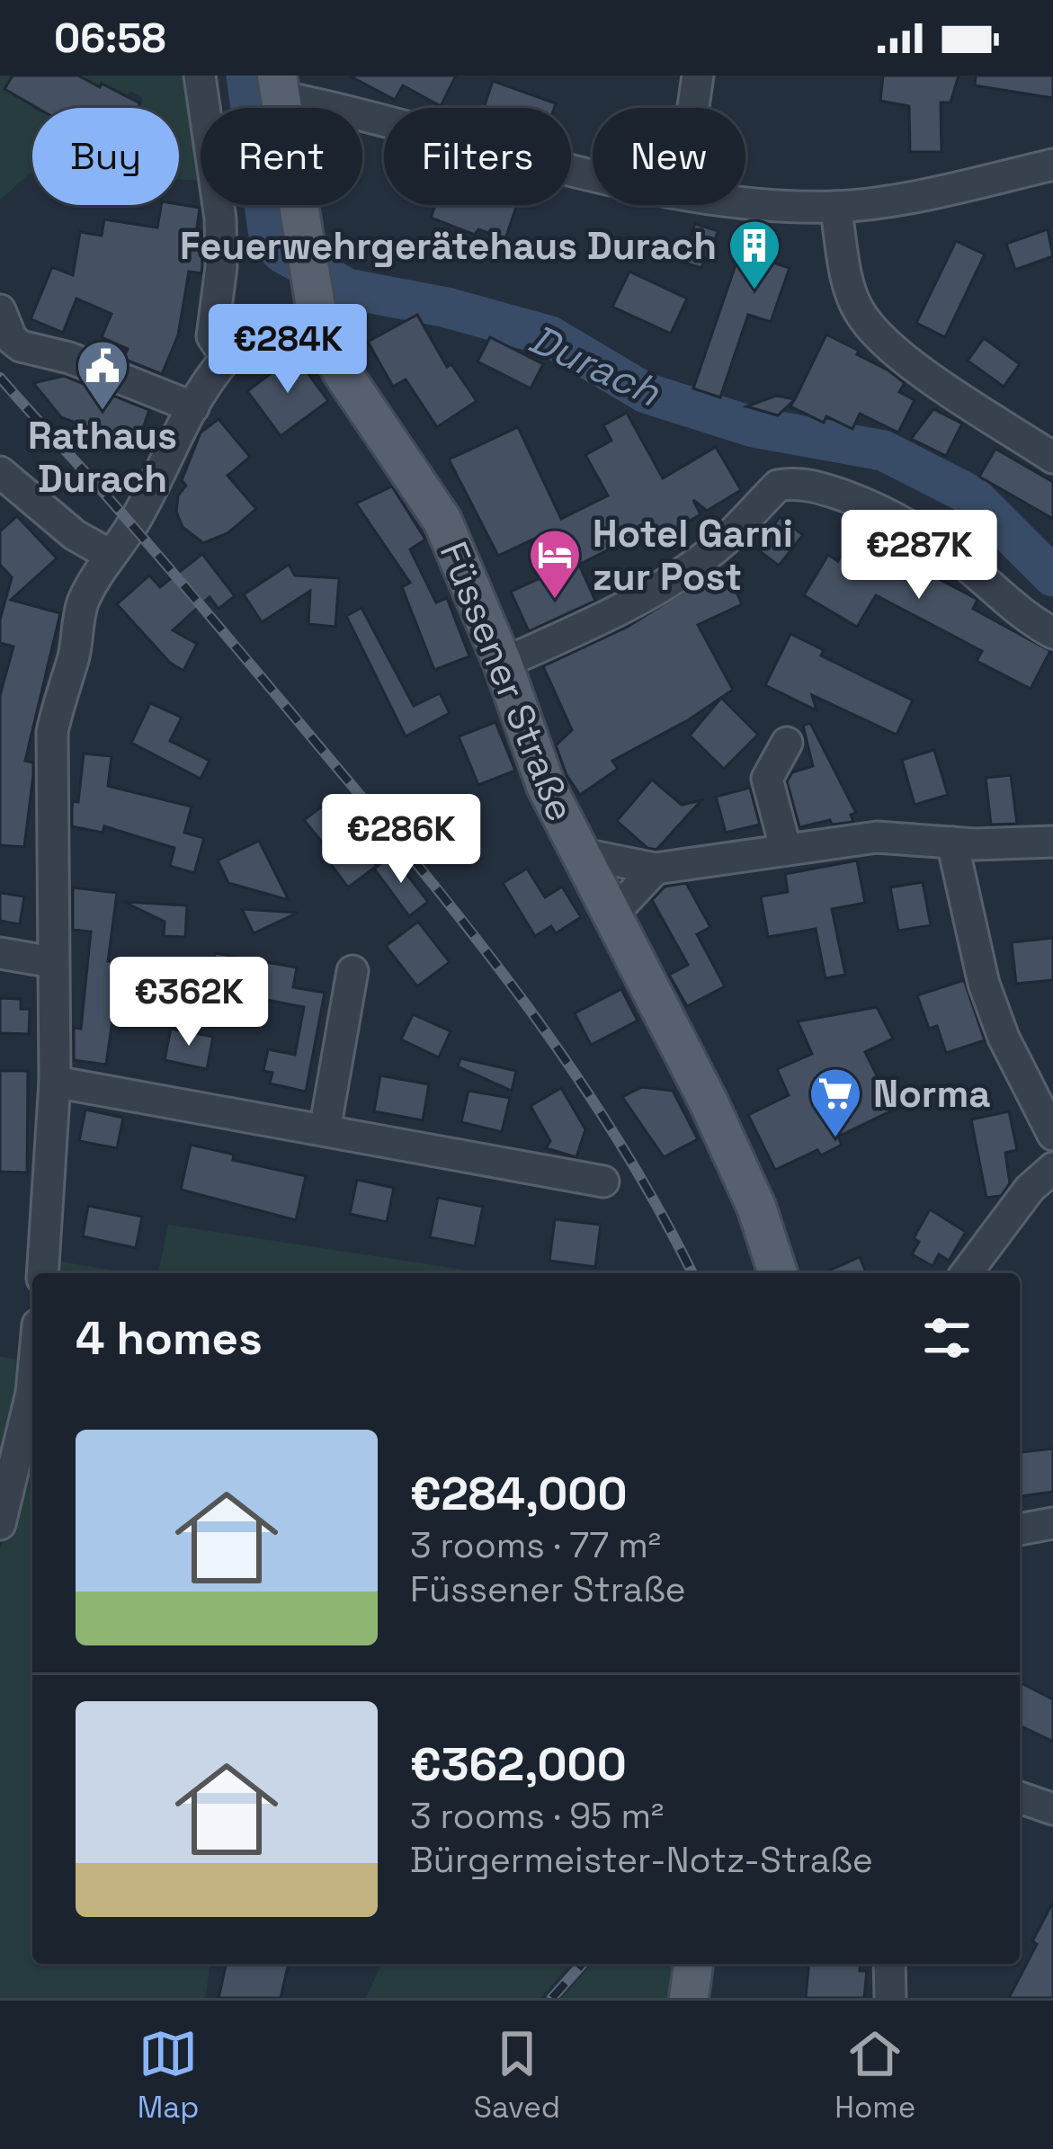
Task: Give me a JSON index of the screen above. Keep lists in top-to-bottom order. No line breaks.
{"streets":{"main road":["Füssener Straße"]},"water":["Durach"],"places":{"building":["Feuerwehrgerätehaus Durach"],"public building":["Rathaus Durach"],"hotel":["Hotel Garni zur Post"],"supermarket":["Norma"]},"page":{"status":"06:58","chip":["Buy","Rent","Filters","New"],"price":["€284K","€287K","€286K","€362K"],"heading":"4 homes","list":[{"name":"€284,000","note":"3 rooms · 77 m² · Füssener Straße"},{"name":"€362,000","note":"3 rooms · 95 m² · Bürgermeister-Notz-Straße"}],"tabs":["Map","Saved","Home"]}}
